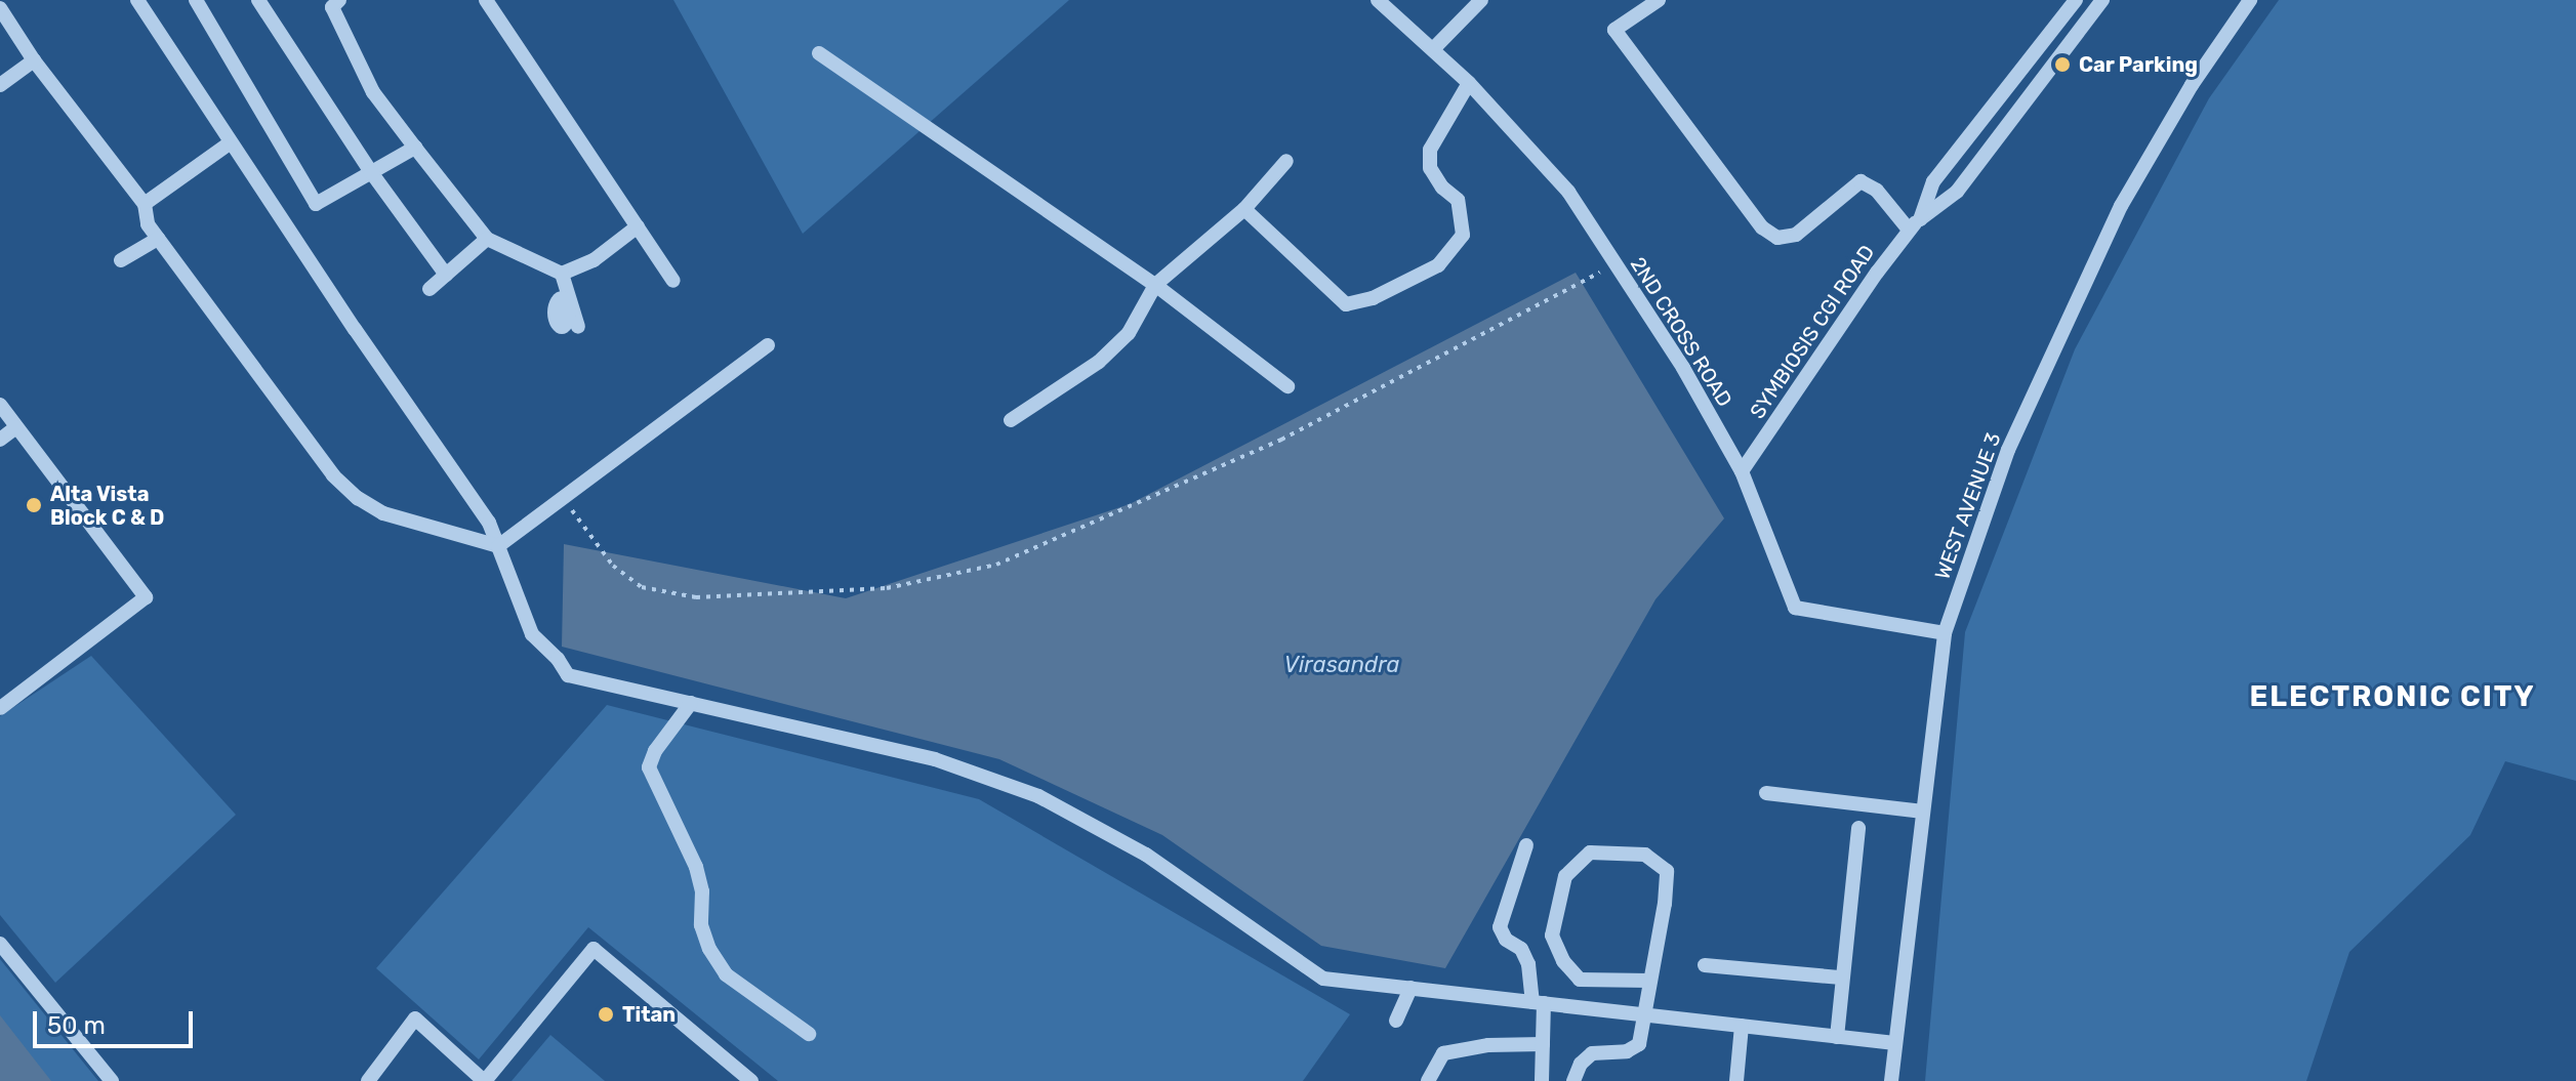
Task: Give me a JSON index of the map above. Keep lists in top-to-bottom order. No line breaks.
{"streets":{"street":["2ND CROSS ROAD","SYMBIOSIS CGI ROAD","WEST AVENUE 3"]},"crossings":[["2ND CROSS ROAD","SYMBIOSIS CGI ROAD"],["2ND CROSS ROAD","WEST AVENUE 3"]],"districts":["ELECTRONIC CITY"],"water":["Virasandra"],"places":["Car Parking","Alta Vista Block C & D","Titan"],"scale_bar":"50 m"}
